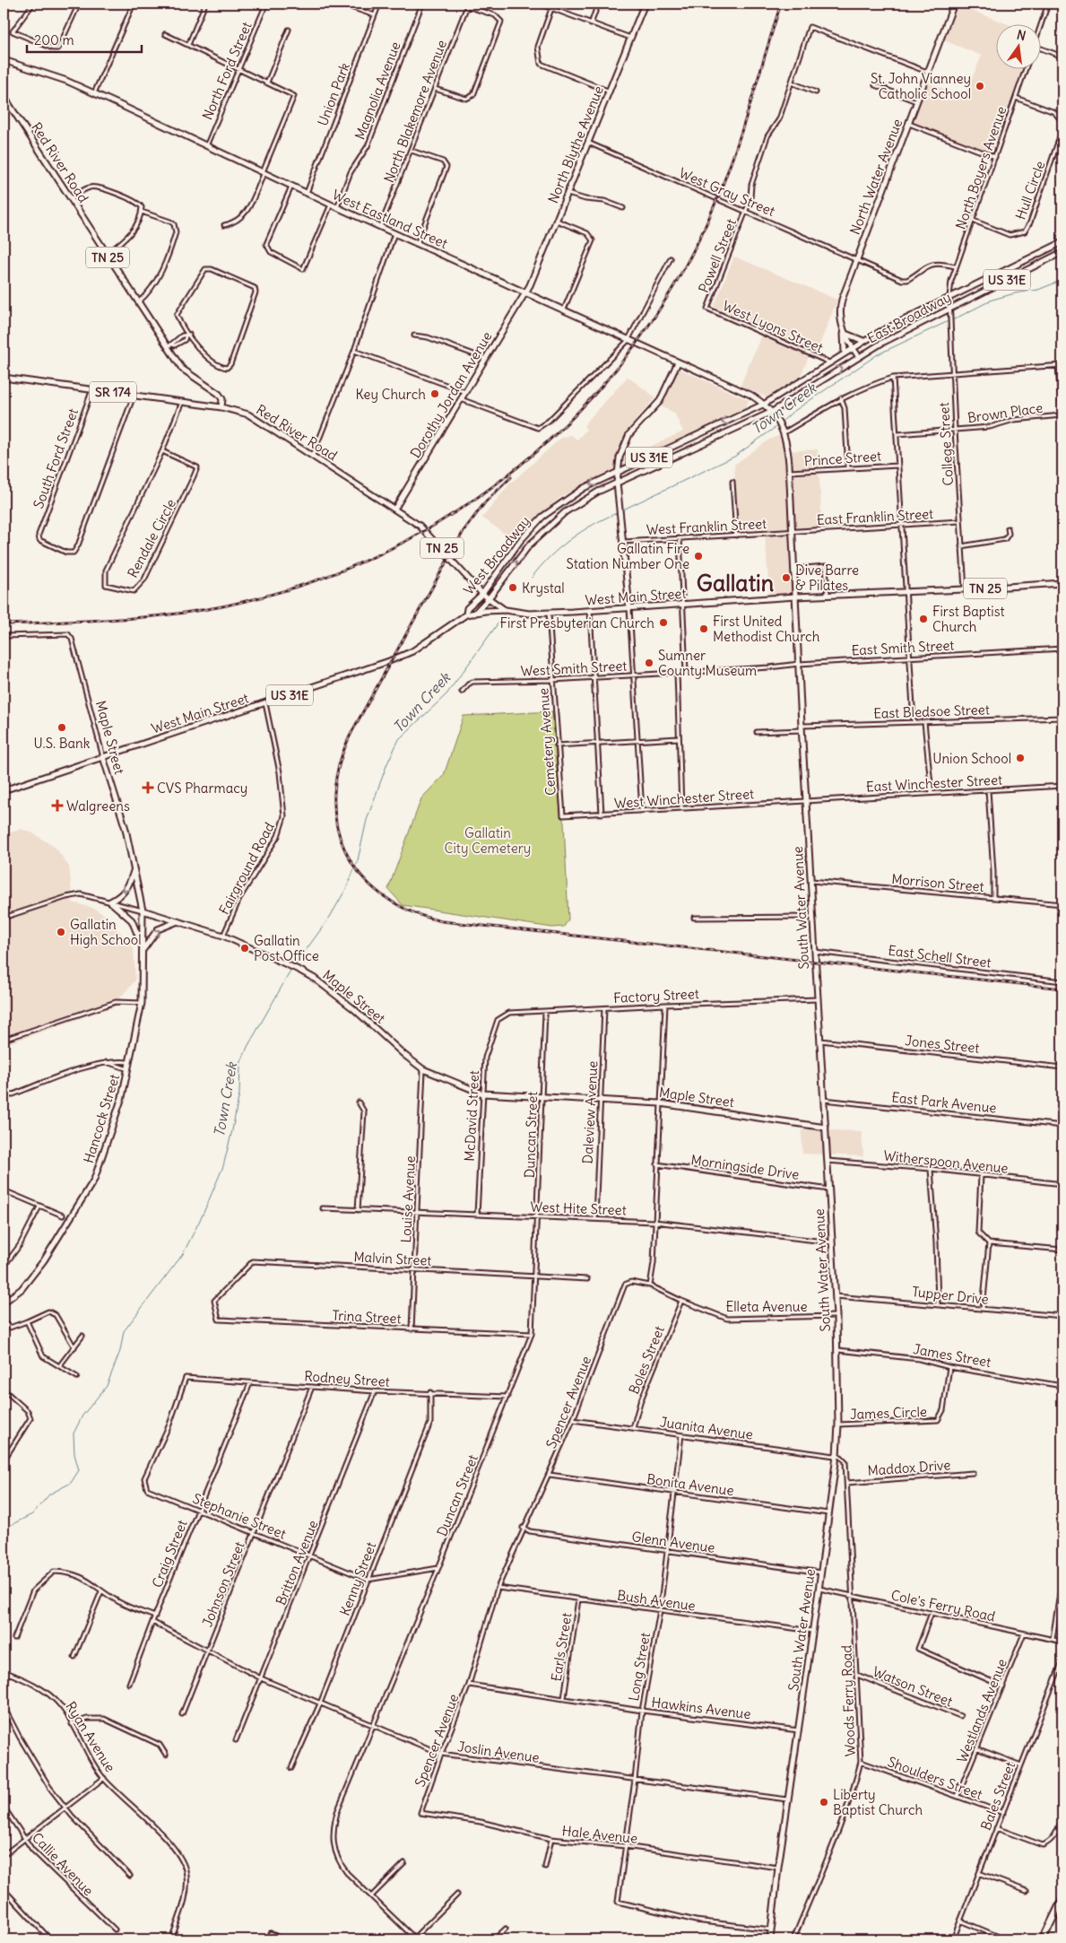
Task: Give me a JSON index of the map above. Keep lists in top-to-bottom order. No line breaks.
{"streets":{"main road":["North Blythe Avenue","Red River Road","North Water Avenue","West Eastland Street","TN 25","US 31E","East Broadway","SR 174","Dorothy Jordan Avenue","West Broadway","West Main Street","Maple Street","South Water Avenue","Hancock Street"],"street":["North Ford Street","Magnolia Avenue","Union Park","North Blakemore Avenue","North Boyers Avenue","Hull Circle","West Gray Street","Powell Street","West Lyons Street","Brown Place","College Street","South Ford Street","Prince Street","East Franklin Street","West Franklin Street","Rendale Circle","East Smith Street","West Smith Street","East Bledsoe Street","Cemetery Avenue","East Winchester Street","West Winchester Street","Fairground Road","Morrison Street","East Schell Street","Factory Street","Jones Street","East Park Avenue","Daleview Avenue","McDavid Street","Duncan Street","Witherspoon Avenue","Morningside Drive","Louise Avenue","West Hite Street","Malvin Street","Tupper Drive","Elleta Avenue","Trina Street","James Street","Boles Street","Rodney Street","Spencer Avenue","James Circle","Juanita Avenue","Maddox Drive","Bonita Avenue","Stephanie Street","Glenn Avenue","Craig Street","Britton Avenue","Kenny Street","Johnson Street","Bush Avenue","Cole's Ferry Road","Earls Street","Long Street","Watson Street","Woods Ferry Road","Hawkins Avenue","Westlands Avenue","Ryan Avenue","Joslin Avenue","Shoulders Street","Bales Street","Hale Avenue","Callie Avenue"]},"crossings":[["North Ford Street","West Eastland Street"],["Magnolia Avenue","West Eastland Street"],["Union Park","West Eastland Street"],["North Blakemore Avenue","West Eastland Street"],["North Blythe Avenue","West Gray Street"],["North Blythe Avenue","West Eastland Street"],["North Blythe Avenue","Dorothy Jordan Avenue"],["Red River Road","US 31E"],["Red River Road","SR 174"],["Red River Road","Dorothy Jordan Avenue"],["Red River Road","West Broadway"],["Red River Road","West Main Street"],["North Boyers Avenue","Hull Circle"],["North Boyers Avenue","West Gray Street"],["North Boyers Avenue","East Broadway"],["North Boyers Avenue","College Street"],["North Water Avenue","West Gray Street"],["North Water Avenue","Powell Street"],["North Water Avenue","East Broadway"],["West Gray Street","Powell Street"],["West Eastland Street","East Broadway"],["West Eastland Street","Dorothy Jordan Avenue"],["West Eastland Street","West Broadway"],["Powell Street","West Lyons Street"],["TN 25","College Street"],["TN 25","West Main Street"],["TN 25","South Water Avenue"],["US 31E","East Broadway"],["US 31E","West Broadway"],["US 31E","West Main Street"],["US 31E","Maple Street"],["East Broadway","West Lyons Street"],["East Broadway","College Street"],["East Broadway","West Broadway"],["SR 174","South Ford Street"],["SR 174","Rendale Circle"],["Brown Place","College Street"],["College Street","East Franklin Street"],["East Franklin Street","West Franklin Street"],["West Broadway","West Main Street"],["West Main Street","Maple Street"],["West Main Street","Cemetery Avenue"],["West Main Street","Fairground Road"],["West Main Street","South Water Avenue"],["East Smith Street","West Smith Street"],["East Smith Street","South Water Avenue"],["West Smith Street","Cemetery Avenue"],["West Smith Street","South Water Avenue"],["East Bledsoe Street","South Water Avenue"],["Maple Street","Fairground Road"],["Maple Street","South Water Avenue"],["Maple Street","Daleview Avenue"],["Maple Street","McDavid Street"],["Maple Street","Hancock Street"],["Maple Street","Duncan Street"],["Maple Street","Louise Avenue"],["Cemetery Avenue","West Winchester Street"],["East Winchester Street","West Winchester Street"],["East Winchester Street","South Water Avenue"],["West Winchester Street","South Water Avenue"],["Morrison Street","South Water Avenue"],["South Water Avenue","East Schell Street"],["South Water Avenue","Factory Street"],["South Water Avenue","Jones Street"],["South Water Avenue","East Park Avenue"],["South Water Avenue","Witherspoon Avenue"],["South Water Avenue","Morningside Drive"],["South Water Avenue","West Hite Street"],["South Water Avenue","Tupper Drive"],["South Water Avenue","Elleta Avenue"],["South Water Avenue","James Street"],["South Water Avenue","James Circle"],["South Water Avenue","Juanita Avenue"],["South Water Avenue","Bonita Avenue"],["South Water Avenue","Glenn Avenue"],["South Water Avenue","Bush Avenue"],["South Water Avenue","Cole's Ferry Road"],["South Water Avenue","Long Street"],["South Water Avenue","Woods Ferry Road"],["South Water Avenue","Hawkins Avenue"],["South Water Avenue","Joslin Avenue"],["South Water Avenue","Hale Avenue"],["Factory Street","Daleview Avenue"],["Factory Street","McDavid Street"],["Factory Street","Duncan Street"],["Daleview Avenue","West Hite Street"],["McDavid Street","West Hite Street"],["Duncan Street","West Hite Street"],["Duncan Street","Malvin Street"],["Duncan Street","Trina Street"],["Duncan Street","Rodney Street"],["Duncan Street","Joslin Avenue"],["Louise Avenue","West Hite Street"],["Louise Avenue","Malvin Street"],["Louise Avenue","Trina Street"],["Malvin Street","Trina Street"],["Elleta Avenue","Boles Street"],["Elleta Avenue","Spencer Avenue"],["James Street","James Circle"],["Boles Street","Juanita Avenue"],["Rodney Street","Stephanie Street"],["Rodney Street","Craig Street"],["Rodney Street","Britton Avenue"],["Rodney Street","Kenny Street"],["Rodney Street","Johnson Street"],["Spencer Avenue","Juanita Avenue"],["Spencer Avenue","Bonita Avenue"],["Spencer Avenue","Glenn Avenue"],["Spencer Avenue","Bush Avenue"],["Spencer Avenue","Hawkins Avenue"],["Spencer Avenue","Joslin Avenue"],["Spencer Avenue","Hale Avenue"],["Juanita Avenue","Long Street"],["Juanita Avenue","Woods Ferry Road"],["Maddox Drive","Woods Ferry Road"],["Bonita Avenue","Long Street"],["Stephanie Street","Craig Street"],["Stephanie Street","Britton Avenue"],["Stephanie Street","Kenny Street"],["Stephanie Street","Johnson Street"],["Glenn Avenue","Long Street"],["Craig Street","Joslin Avenue"],["Britton Avenue","Joslin Avenue"],["Kenny Street","Joslin Avenue"],["Johnson Street","Joslin Avenue"],["Bush Avenue","Earls Street"],["Bush Avenue","Long Street"],["Cole's Ferry Road","Woods Ferry Road"],["Cole's Ferry Road","Westlands Avenue"],["Earls Street","Hawkins Avenue"],["Long Street","Hawkins Avenue"],["Long Street","Joslin Avenue"],["Long Street","Hale Avenue"],["Watson Street","Woods Ferry Road"],["Woods Ferry Road","Shoulders Street"],["Westlands Avenue","Shoulders Street"],["Shoulders Street","Bales Street"]],"districts":["Gallatin"],"water":["Town Creek"],"parks":["Gallatin City Cemetery"],"places":{"other":["St. John Vianney Catholic School","Key Church","Gallatin Fire Station Number One","Dive Barre & Pilates","Krystal","First Baptist Church","First Presbyterian Church","First United Methodist Church","Sumner County Museum","U.S. Bank","Union School","Gallatin High School","Gallatin Post Office","Liberty Baptist Church"],"health":["CVS Pharmacy","Walgreens"]},"scale_bar":"200 m","north":"top"}
